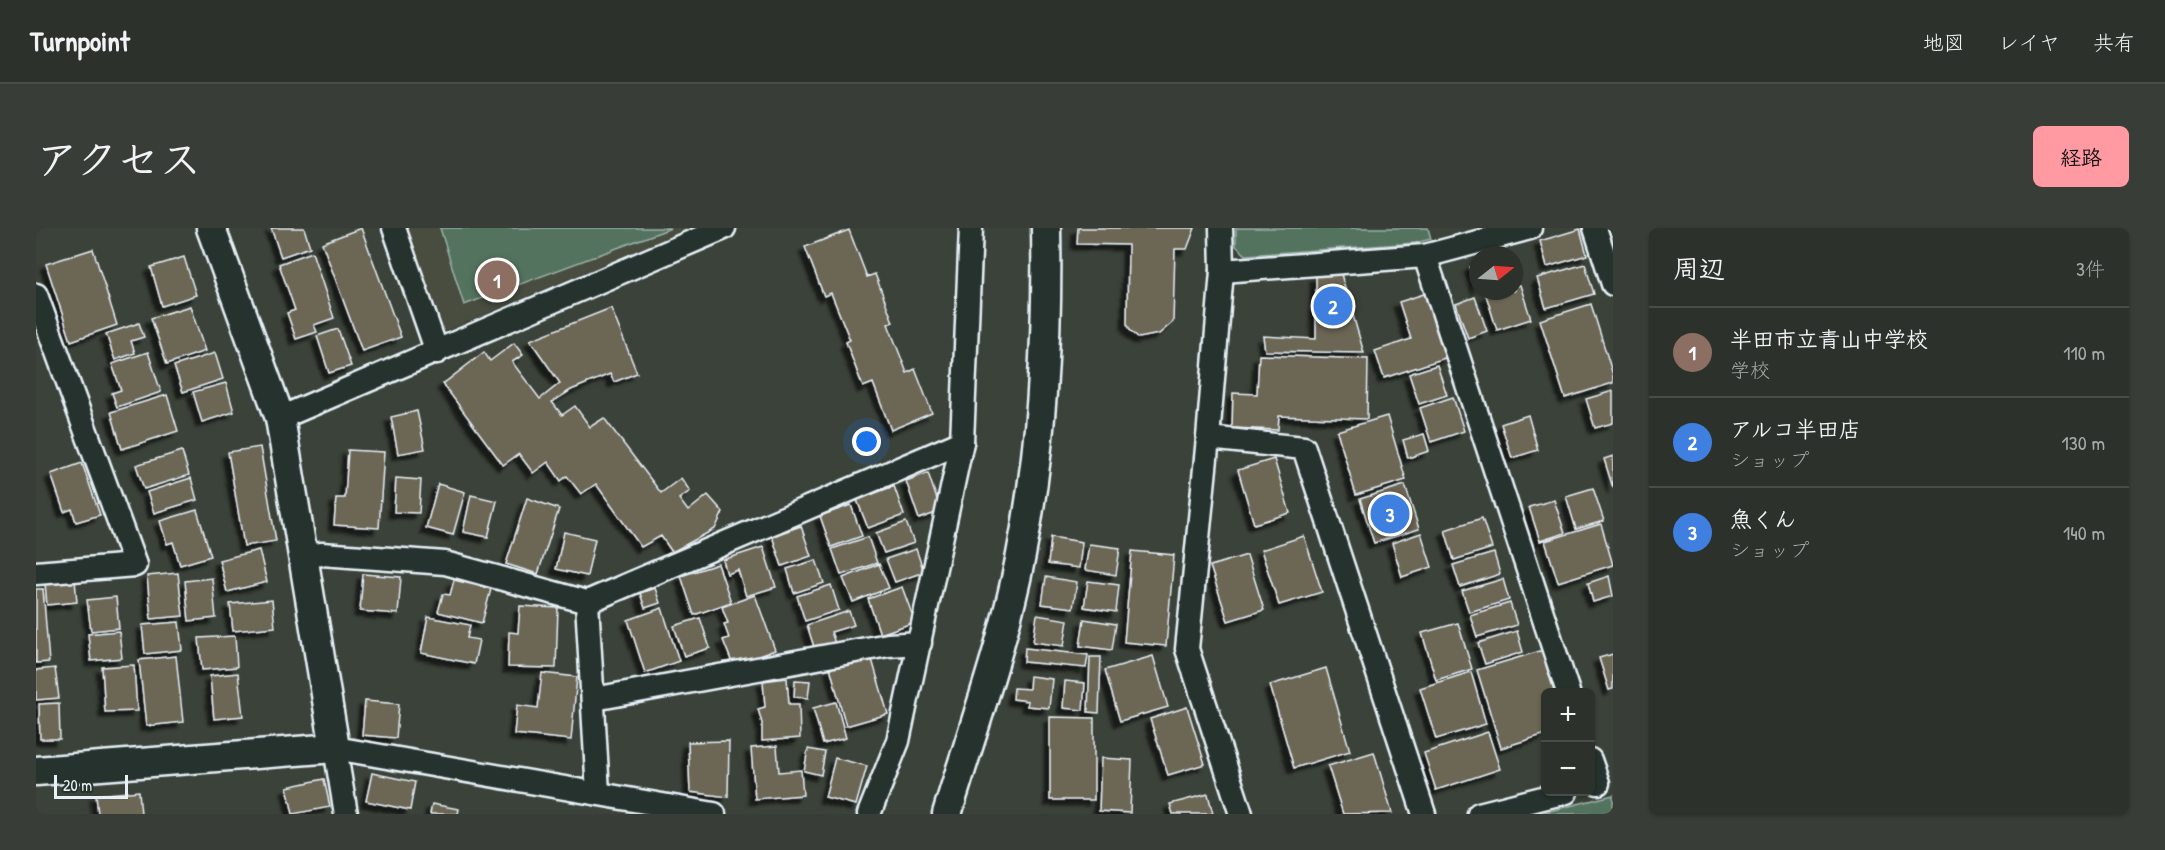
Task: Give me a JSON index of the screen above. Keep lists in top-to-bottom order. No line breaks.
{"scale_bar":"20 m","north":"right","page":{"header":"Turnpoint","nav":["地図","レイヤ","共有"],"title":"アクセス","buttons":"経路","heading":["周辺","3件"],"pins":["1","2","3"],"list":[{"mark":"1","name":"半田市立青山中学校","note":"学校","value":"110 m"},{"mark":"2","name":"アルコ半田店","note":"ショップ","value":"130 m"},{"mark":"3","name":"魚くん","note":"ショップ","value":"140 m"}],"map_buttons":["+","−"],"scale":"20 m"}}
